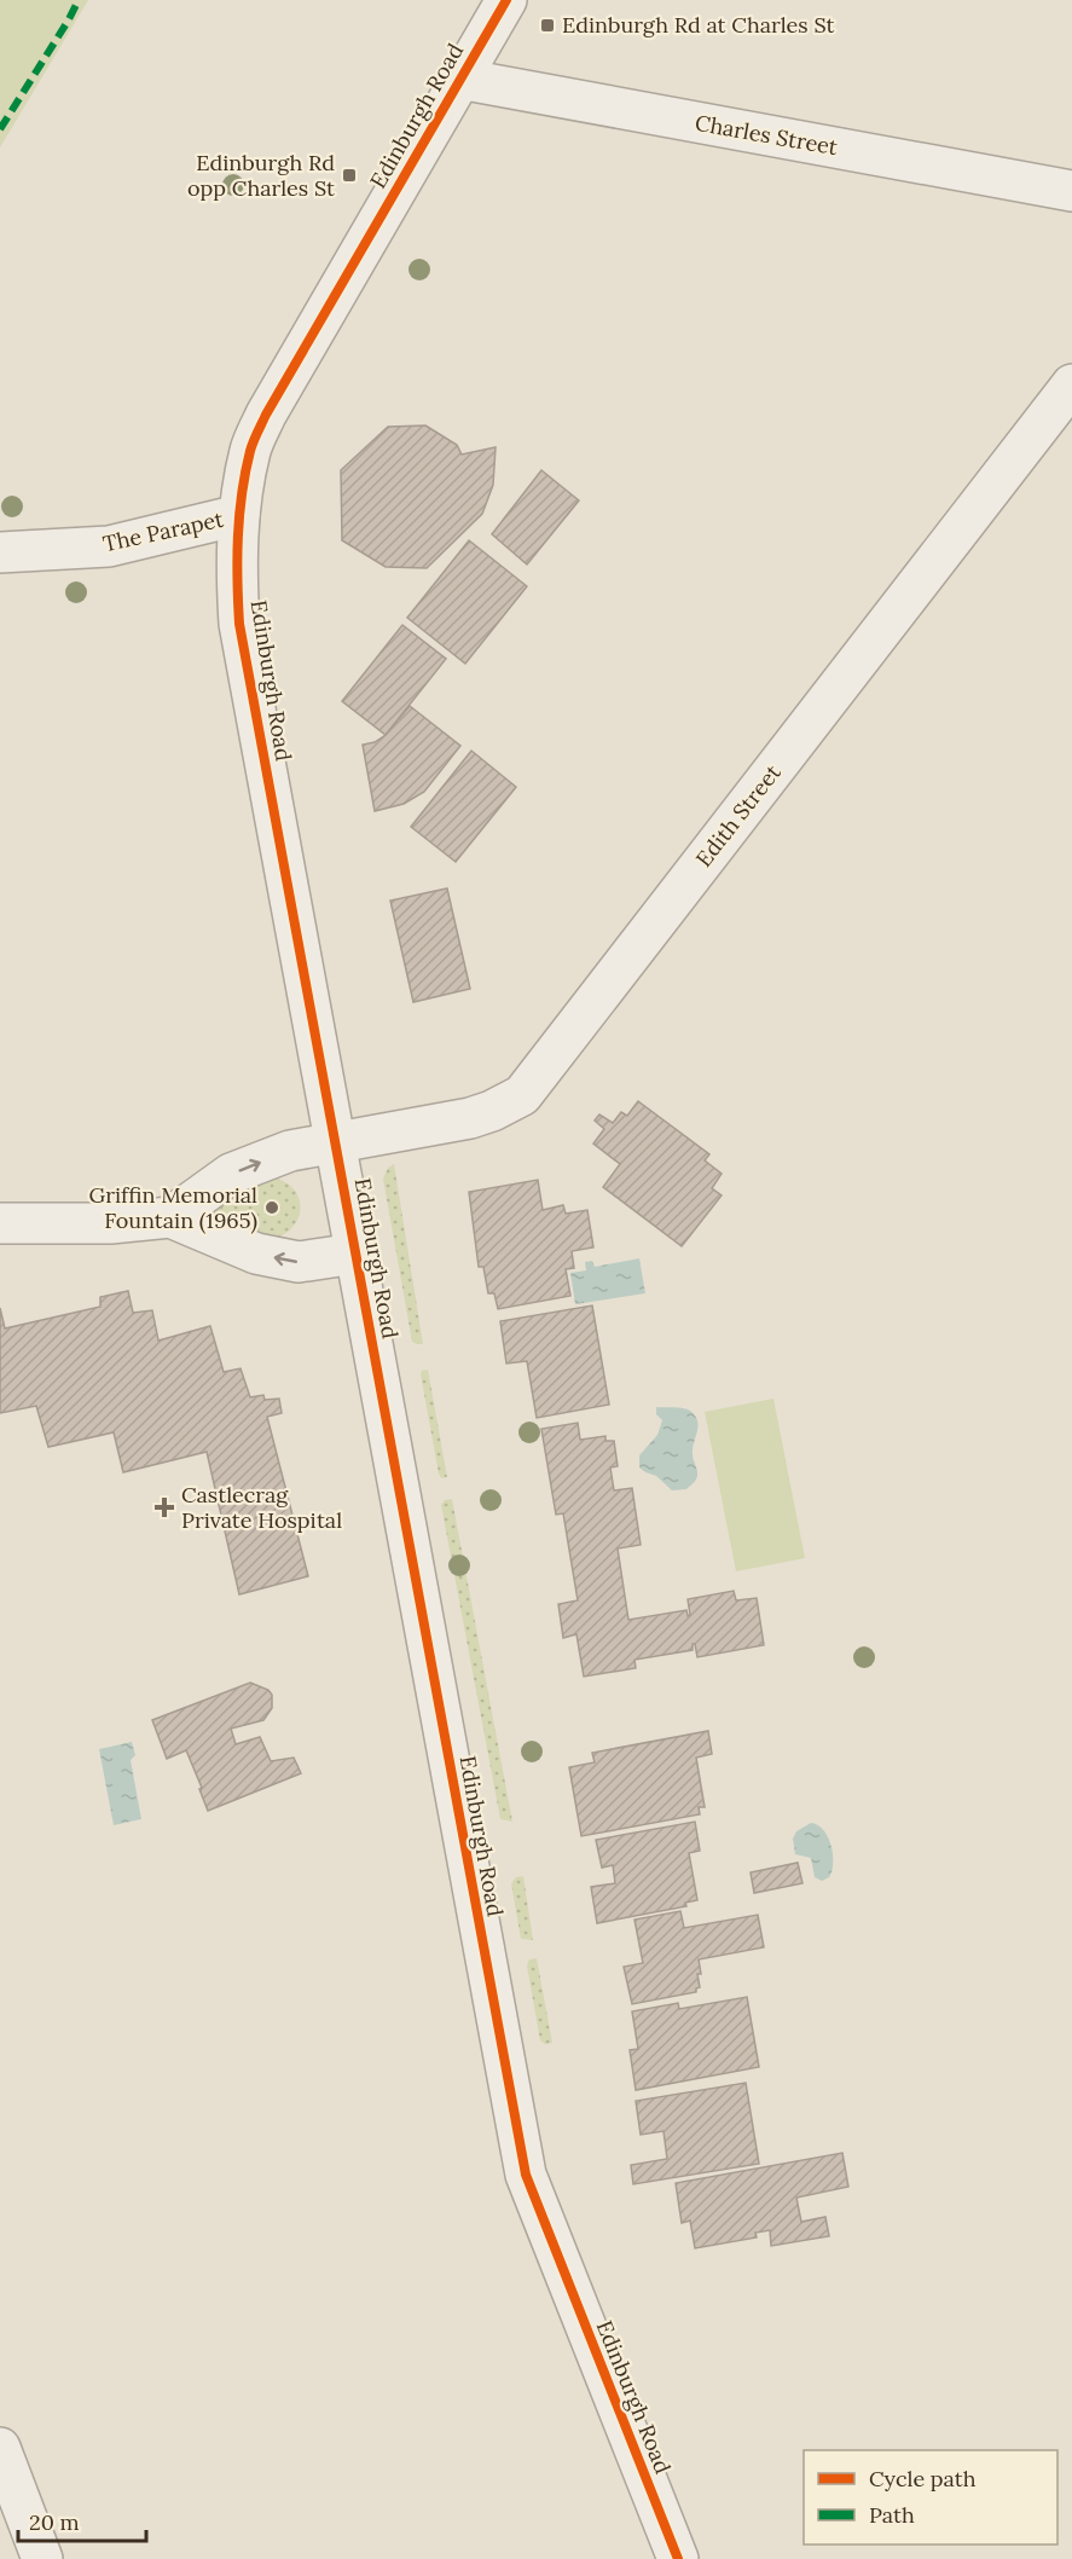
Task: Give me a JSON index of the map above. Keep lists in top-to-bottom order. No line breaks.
{"streets":{"street":["Edinburgh Road","Charles Street","The Parapet","Edith Street"]},"crossings":[["Edinburgh Road","Charles Street"],["Edinburgh Road","The Parapet"],["Edinburgh Road","Edith Street"]],"places":{"transit":["Edinburgh Rd at Charles St","Edinburgh Rd opp Charles St"],"other":["Griffin Memorial Fountain (1965)"],"health":["Castlecrag Private Hospital"]},"legend":["Cycle path","Path"],"scale_bar":"20 m"}
